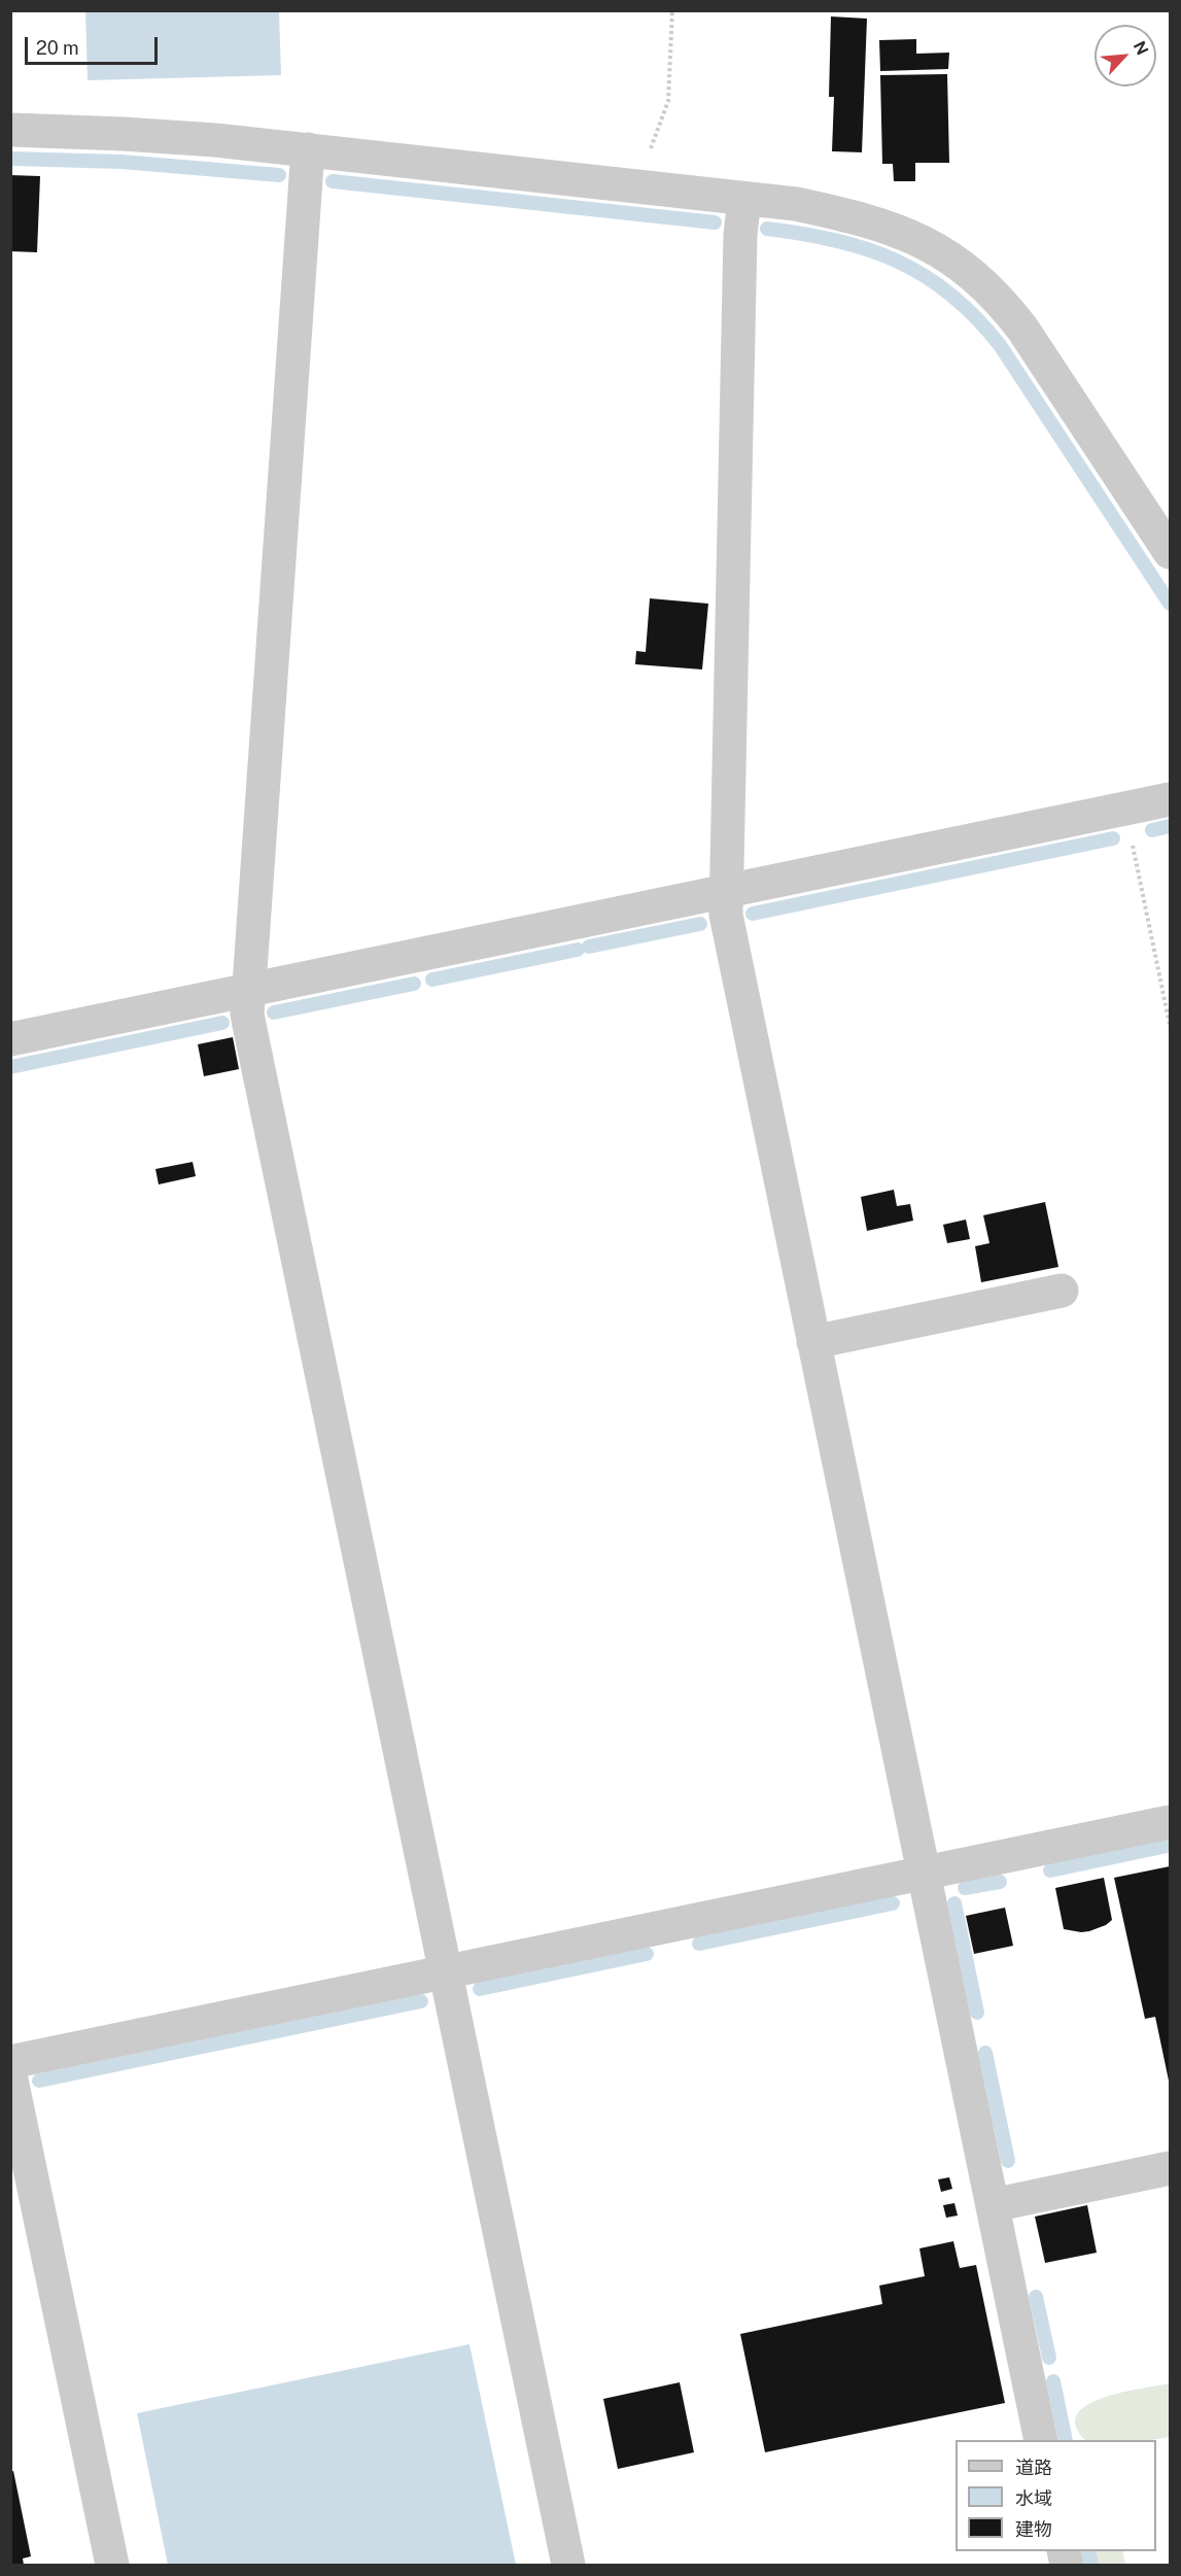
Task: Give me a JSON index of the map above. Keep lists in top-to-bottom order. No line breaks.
{"legend":["道路","水域","建物"],"scale_bar":"20 m","north":"top right"}
